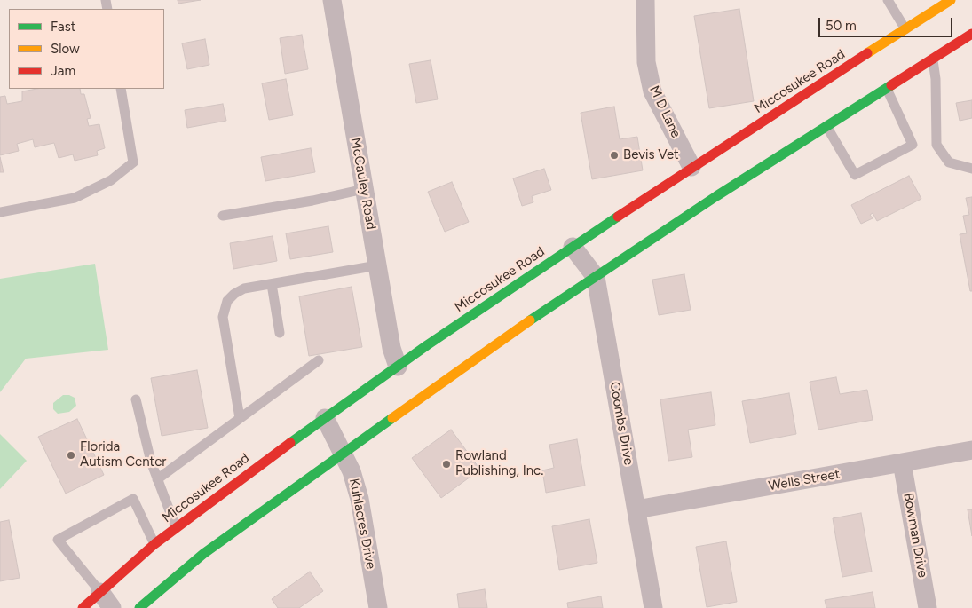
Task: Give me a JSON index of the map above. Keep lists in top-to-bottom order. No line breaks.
{"streets":{"street":["Miccosukee Road","M D Lane","McCauley Road","Coombs Drive","Wells Street","Kuhlacres Drive","Bowman Drive"]},"crossings":[["Miccosukee Road","M D Lane"],["Miccosukee Road","McCauley Road"],["Miccosukee Road","Coombs Drive"],["Miccosukee Road","Kuhlacres Drive"],["Coombs Drive","Wells Street"],["Wells Street","Bowman Drive"]],"places":["Bevis Vet","Florida Autism Center","Rowland Publishing, Inc."],"legend":["Fast","Slow","Jam"],"scale_bar":"50 m"}
